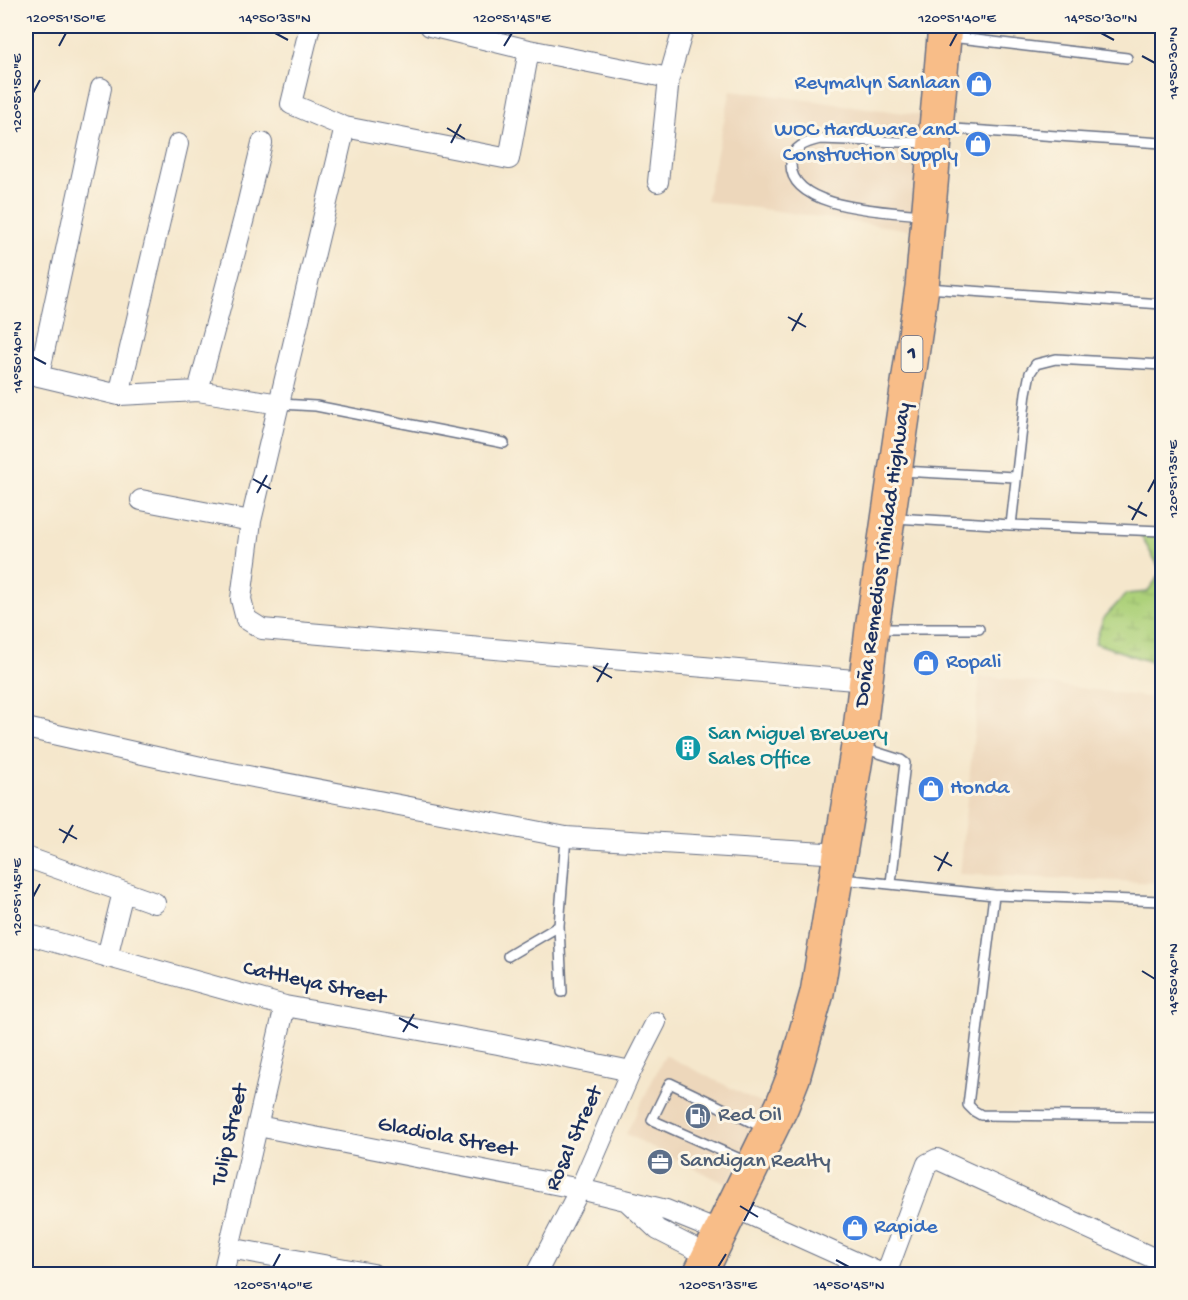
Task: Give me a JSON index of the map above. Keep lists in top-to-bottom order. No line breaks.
{"streets":{"highway":["1","Doña Remedios Trinidad Highway"],"street":["Cattleya Street","Tulip Street","Gladiola Street","Rosal Street"]},"crossings":[["Doña Remedios Trinidad Highway","Gladiola Street"],["Cattleya Street","Tulip Street"],["Cattleya Street","Rosal Street"],["Tulip Street","Gladiola Street"],["Gladiola Street","Rosal Street"]],"places":{"shop":["Reymalyn Sanlaan","WOC Hardware and Construction Supply","Ropali","Honda","Rapide"],"building":["San Miguel Brewery Sales Office"],"fuel station":["Red Oil"],"office":["Sandigan Realty"]},"coordinates":["120°51'50\"E","14°50'35\"N","120°51'45\"E","120°51'40\"E","14°50'30\"N","14°50'40\"N","120°51'35\"E","14°50'45\"N"]}
